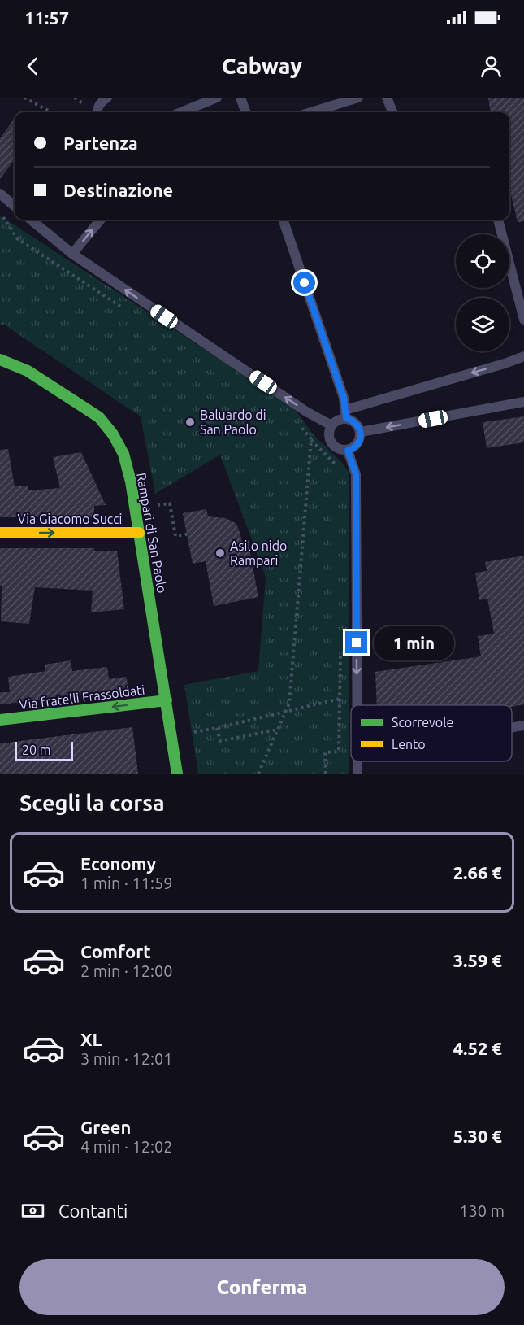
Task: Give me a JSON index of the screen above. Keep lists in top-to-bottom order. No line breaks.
{"streets":{"street":["Via Giacomo Succi","Rampari di San Paolo","Via fratelli Frassoldati"]},"crossings":[["Via Giacomo Succi","Rampari di San Paolo"],["Rampari di San Paolo","Via fratelli Frassoldati"]],"one_way":["Via Giacomo Succi","Via fratelli Frassoldati"],"places":["Baluardo di San Paolo","Asilo nido Rampari"],"legend":["Scorrevole","Lento"],"scale_bar":"20 m","page":{"status":"11:57","header":"Cabway","banner":["Partenza","Destinazione"],"bubble":"1 min","scale":"20 m","heading":"Scegli la corsa","list":[{"name":"Economy","note":"1 min · 11:59","value":"2.66 €"},{"name":"Comfort","note":"2 min · 12:00","value":"3.59 €"},{"name":"XL","note":"3 min · 12:01","value":"4.52 €"},{"name":"Green","note":"4 min · 12:02","value":"5.30 €"}],"pay":["Contanti","130 m"],"buttons":"Conferma"}}
